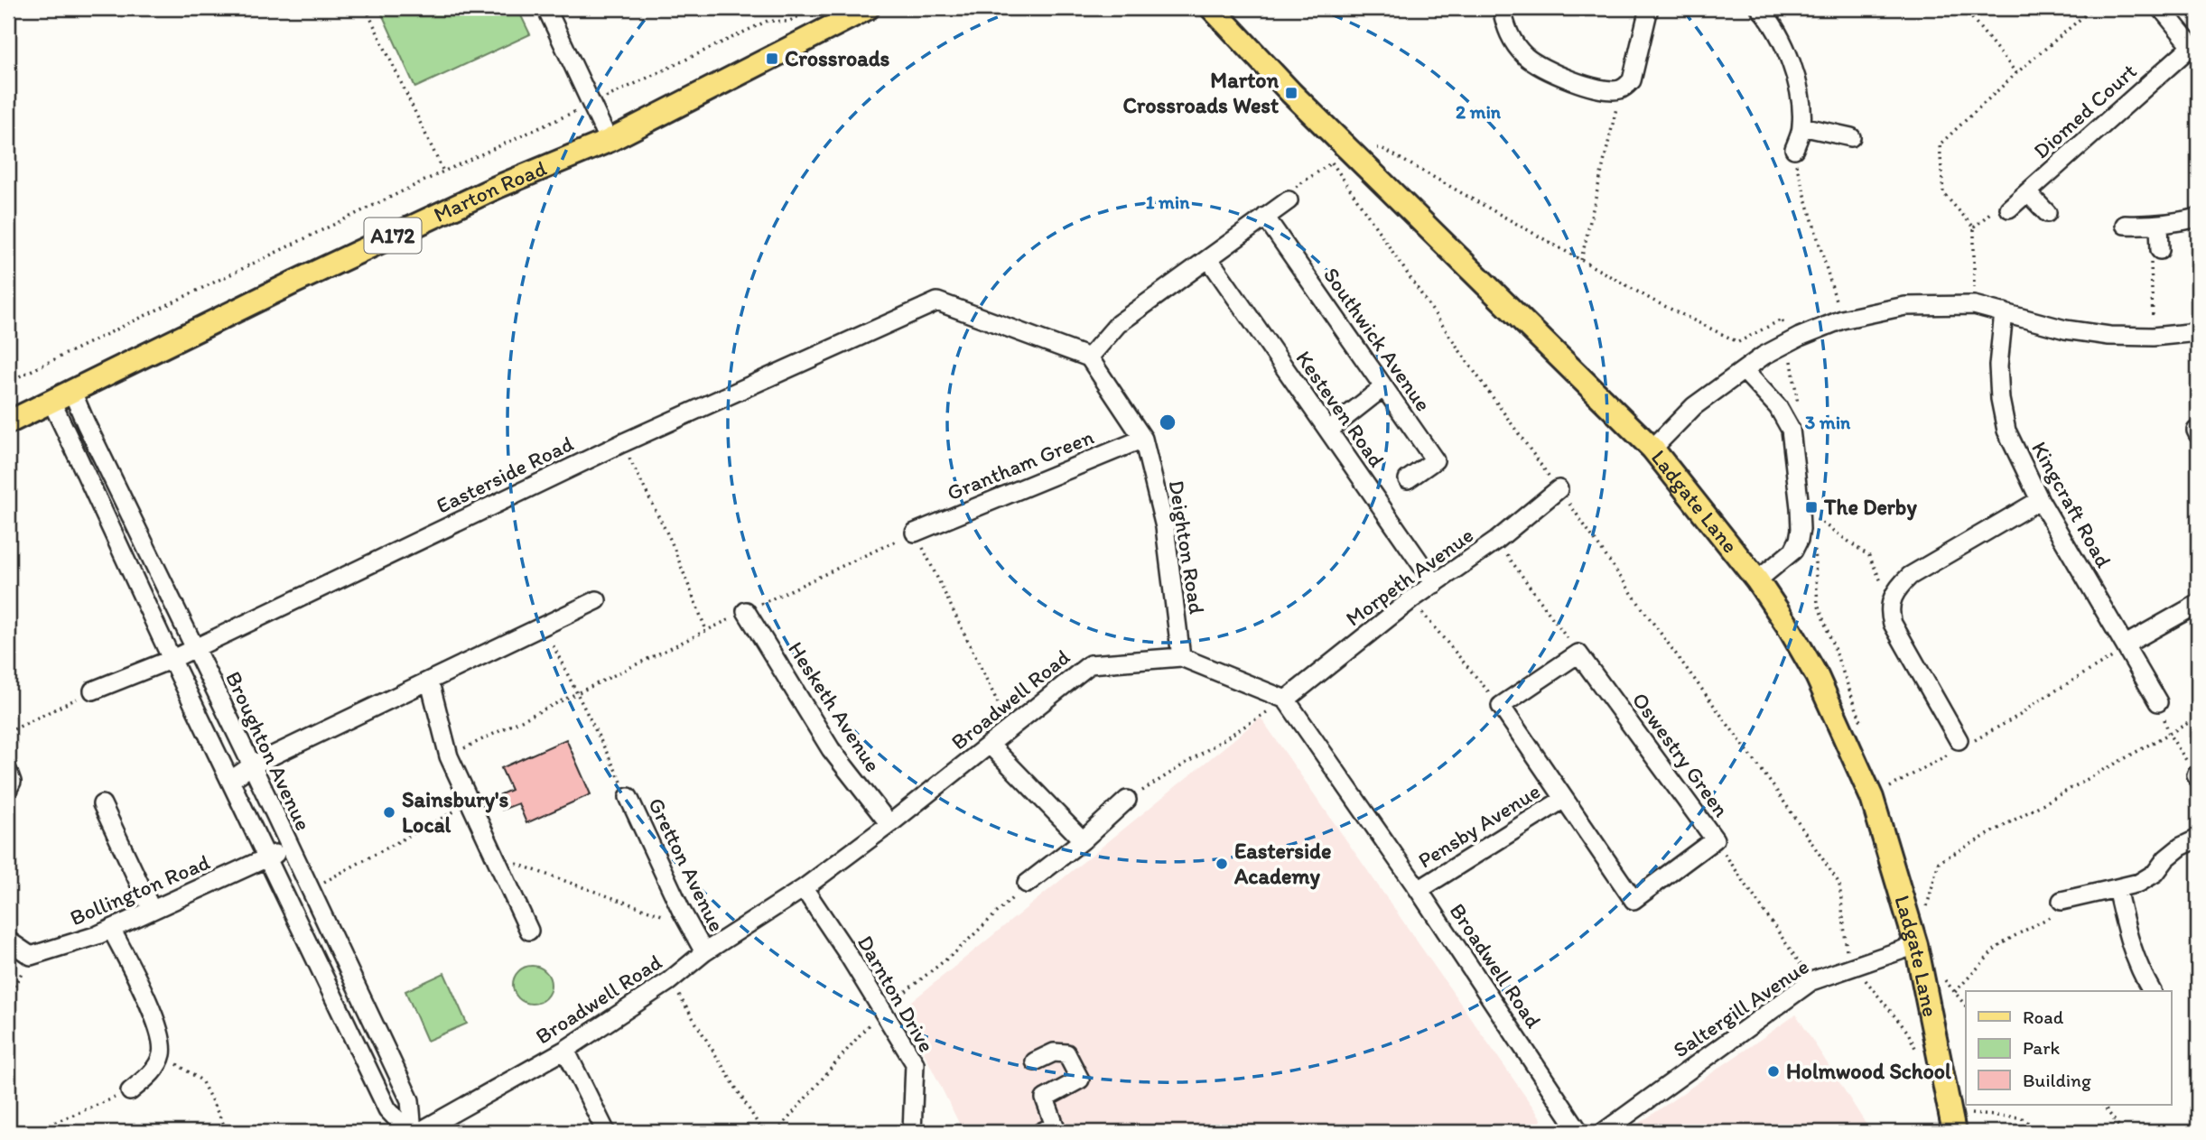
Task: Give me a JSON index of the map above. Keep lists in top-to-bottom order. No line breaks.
{"streets":{"main road":["Marton Road","A172","Ladgate Lane"],"street":["Diomed Court","Southwick Avenue","Kesteven Road","Grantham Green","Easterside Road","Kingcraft Road","Deighton Road","Morpeth Avenue","Broadwell Road","Hesketh Avenue","Broughton Avenue","Oswestry Green","Pensby Avenue","Gretton Avenue","Bollington Road","Darnton Drive","Saltergill Avenue"]},"crossings":[["Marton Road","Broughton Avenue"],["Kesteven Road","Morpeth Avenue"],["Grantham Green","Deighton Road"],["Easterside Road","Deighton Road"],["Easterside Road","Broughton Avenue"],["Ladgate Lane","Saltergill Avenue"],["Deighton Road","Broadwell Road"],["Morpeth Avenue","Broadwell Road"],["Broadwell Road","Hesketh Avenue"],["Broadwell Road","Pensby Avenue"],["Broadwell Road","Gretton Avenue"],["Broadwell Road","Darnton Drive"],["Broughton Avenue","Bollington Road"],["Oswestry Green","Pensby Avenue"]],"places":{"transit":["Crossroads","Marton Crossroads West","The Derby"],"other":["Sainsbury's Local","Easterside Academy","Holmwood School"]},"legend":["Road","Park","Building"],"rings":["2 min","1 min","3 min"]}
